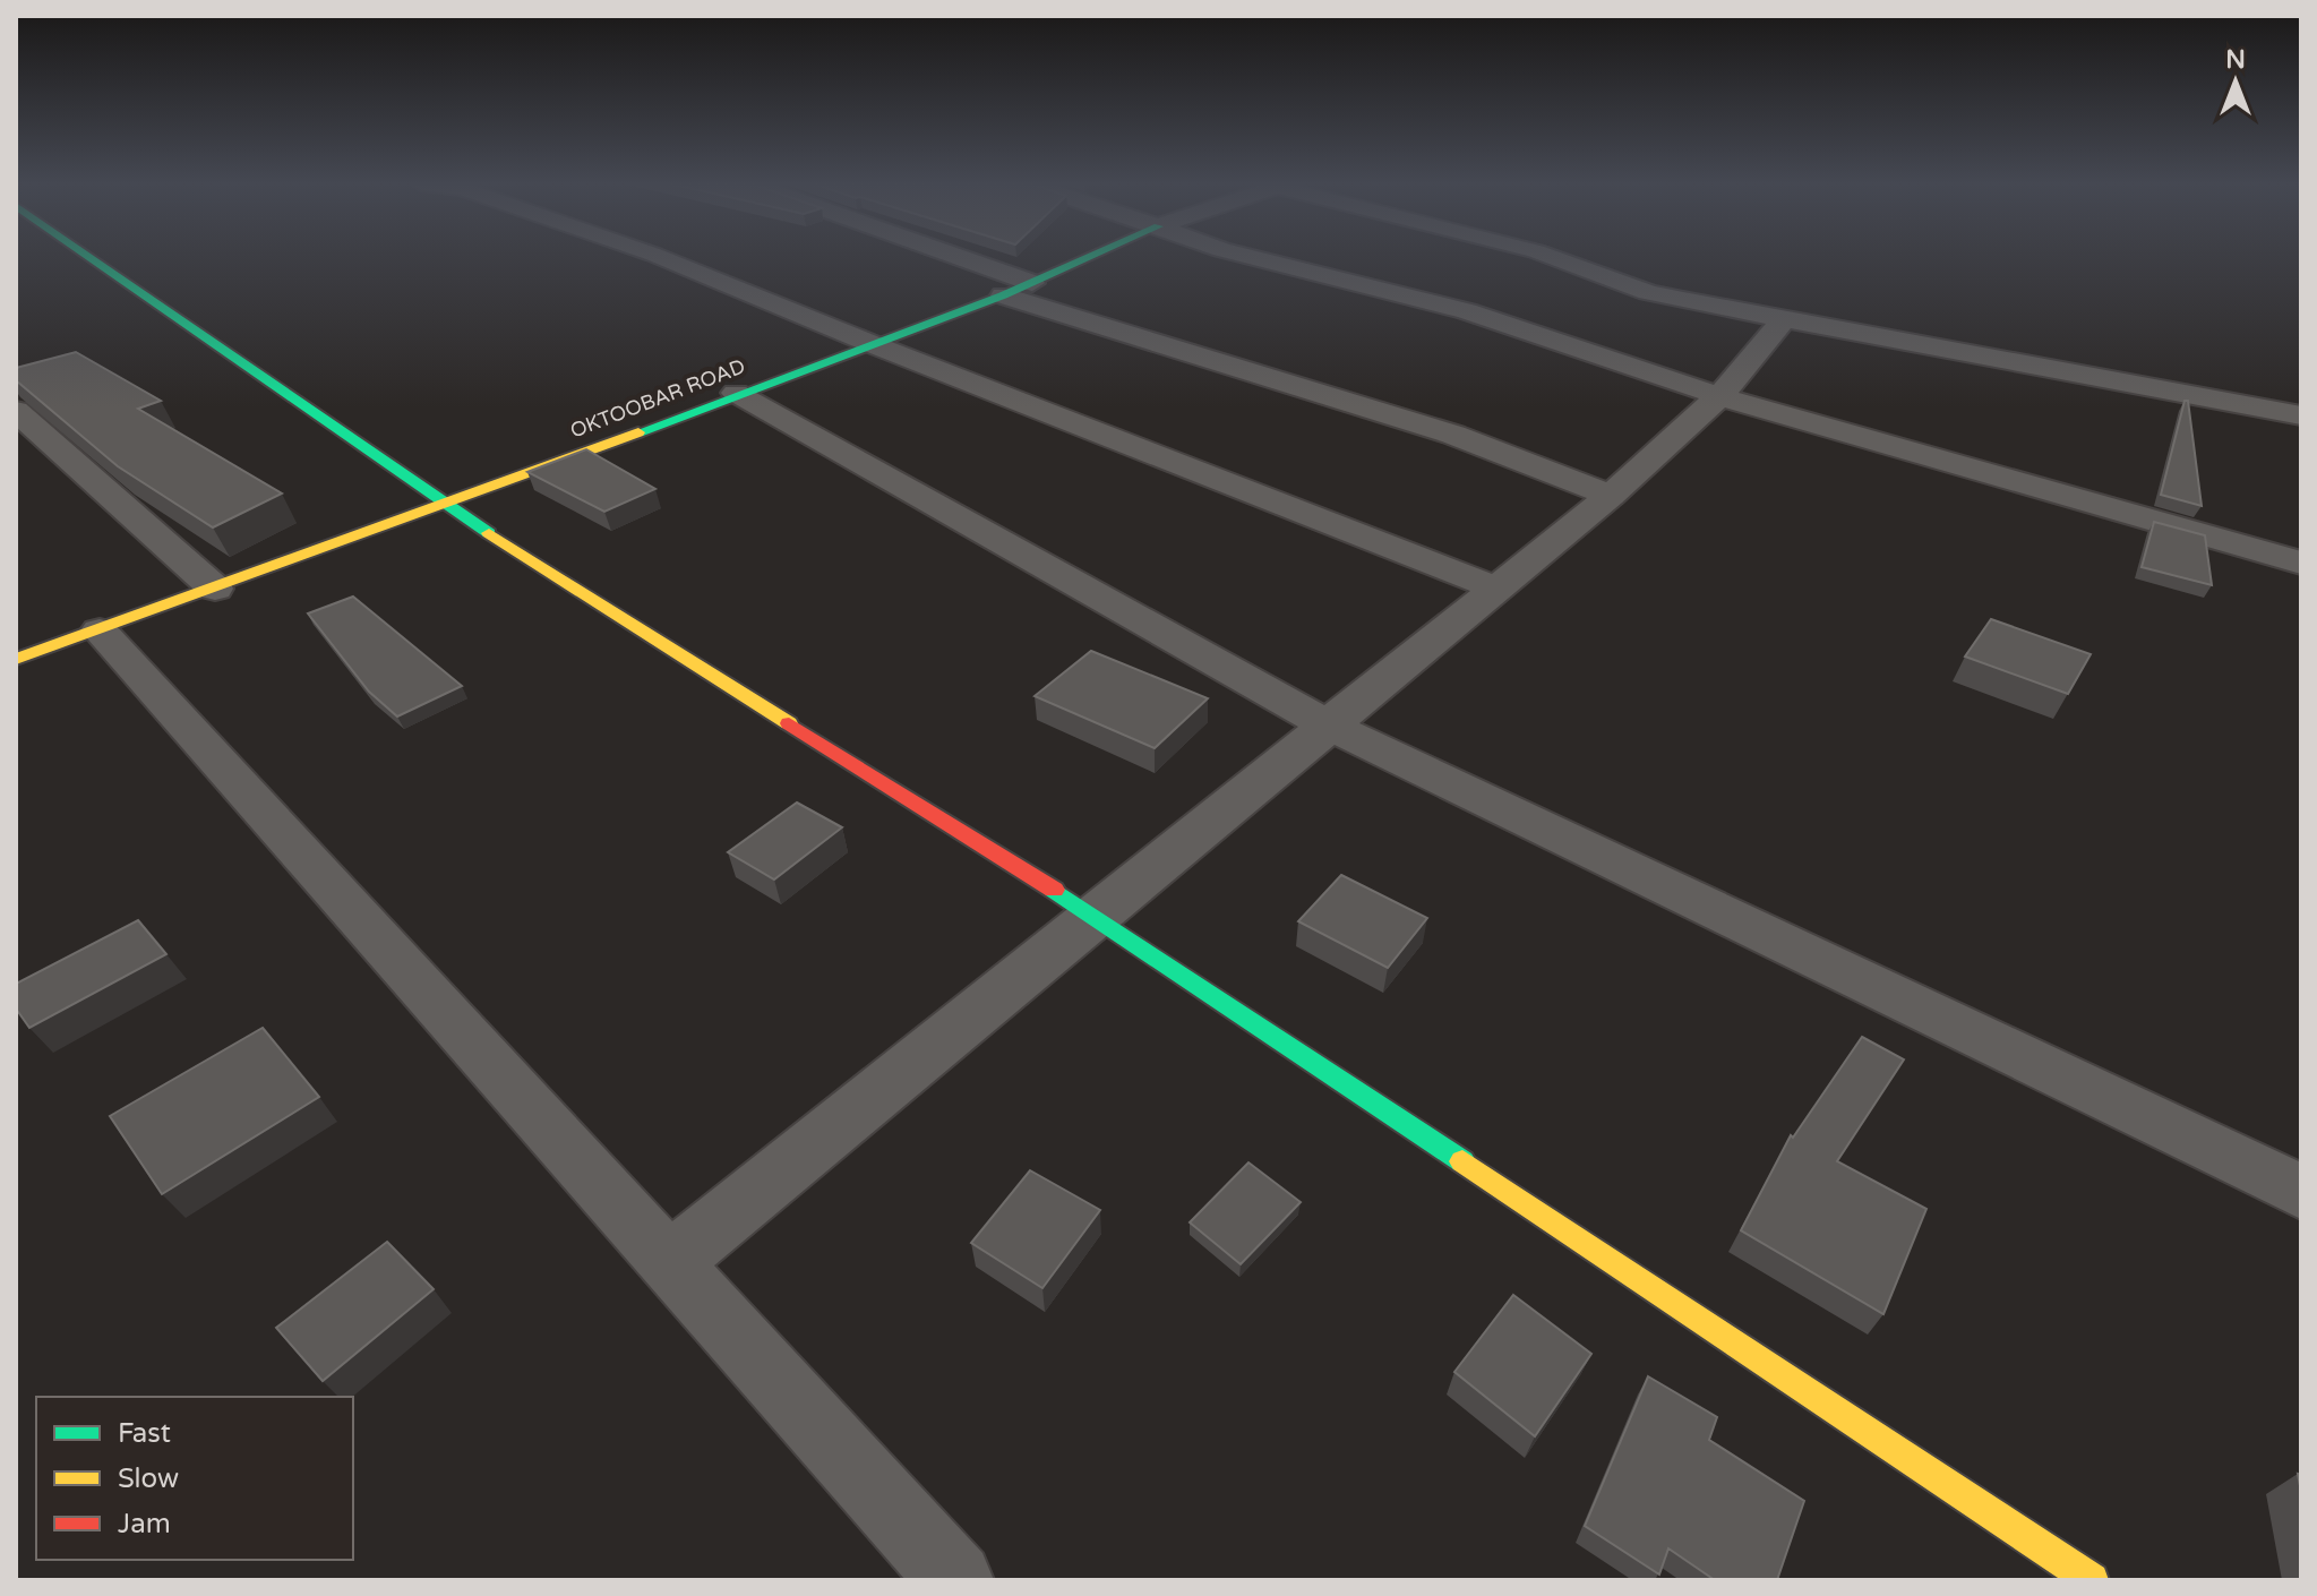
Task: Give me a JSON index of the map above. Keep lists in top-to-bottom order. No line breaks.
{"streets":{"street":["OKTOOBAR ROAD"]},"legend":["Fast","Slow","Jam"],"north":"top"}
